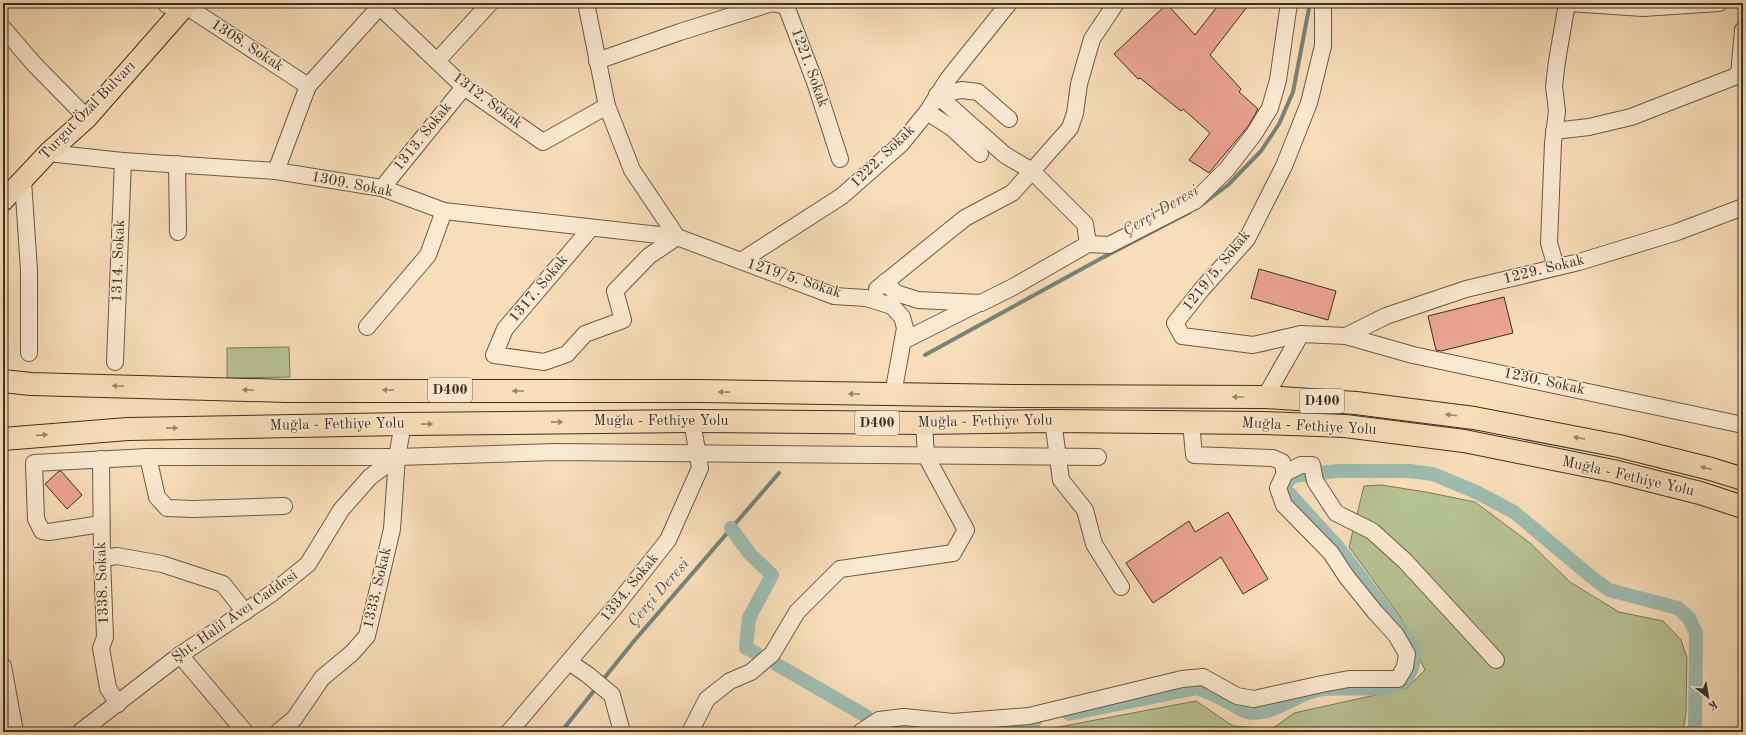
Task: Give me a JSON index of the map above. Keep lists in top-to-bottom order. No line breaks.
{"streets":{"highway":["D400","Muğla - Fethiye Yolu"],"main road":["Turgut Özal Bulvarı"],"street":["1308. Sokak","1221. Sokak","1312. Sokak","1313. Sokak","1222. Sokak","1309. Sokak","1314. Sokak","1229. Sokak","1219/5. Sokak","1317. Sokak","1230. Sokak","1338. Sokak","1333. Sokak","1334. Sokak","Şht. Halil Avcı Caddesi"]},"crossings":[["1308. Sokak","Turgut Özal Bulvarı"],["1312. Sokak","1313. Sokak"],["Turgut Özal Bulvarı","1309. Sokak"],["1313. Sokak","1309. Sokak"],["1222. Sokak","1219/5. Sokak"],["1309. Sokak","1314. Sokak"],["1309. Sokak","1219/5. Sokak"],["1309. Sokak","1317. Sokak"],["1229. Sokak","1219/5. Sokak"],["1229. Sokak","1230. Sokak"],["1219/5. Sokak","1317. Sokak"],["1219/5. Sokak","1230. Sokak"],["1219/5. Sokak","Muğla - Fethiye Yolu"],["Muğla - Fethiye Yolu","1334. Sokak"],["1338. Sokak","Şht. Halil Avcı Caddesi"],["1333. Sokak","Şht. Halil Avcı Caddesi"]],"water":["Çerçi Deresi"],"north":"bottom right"}
